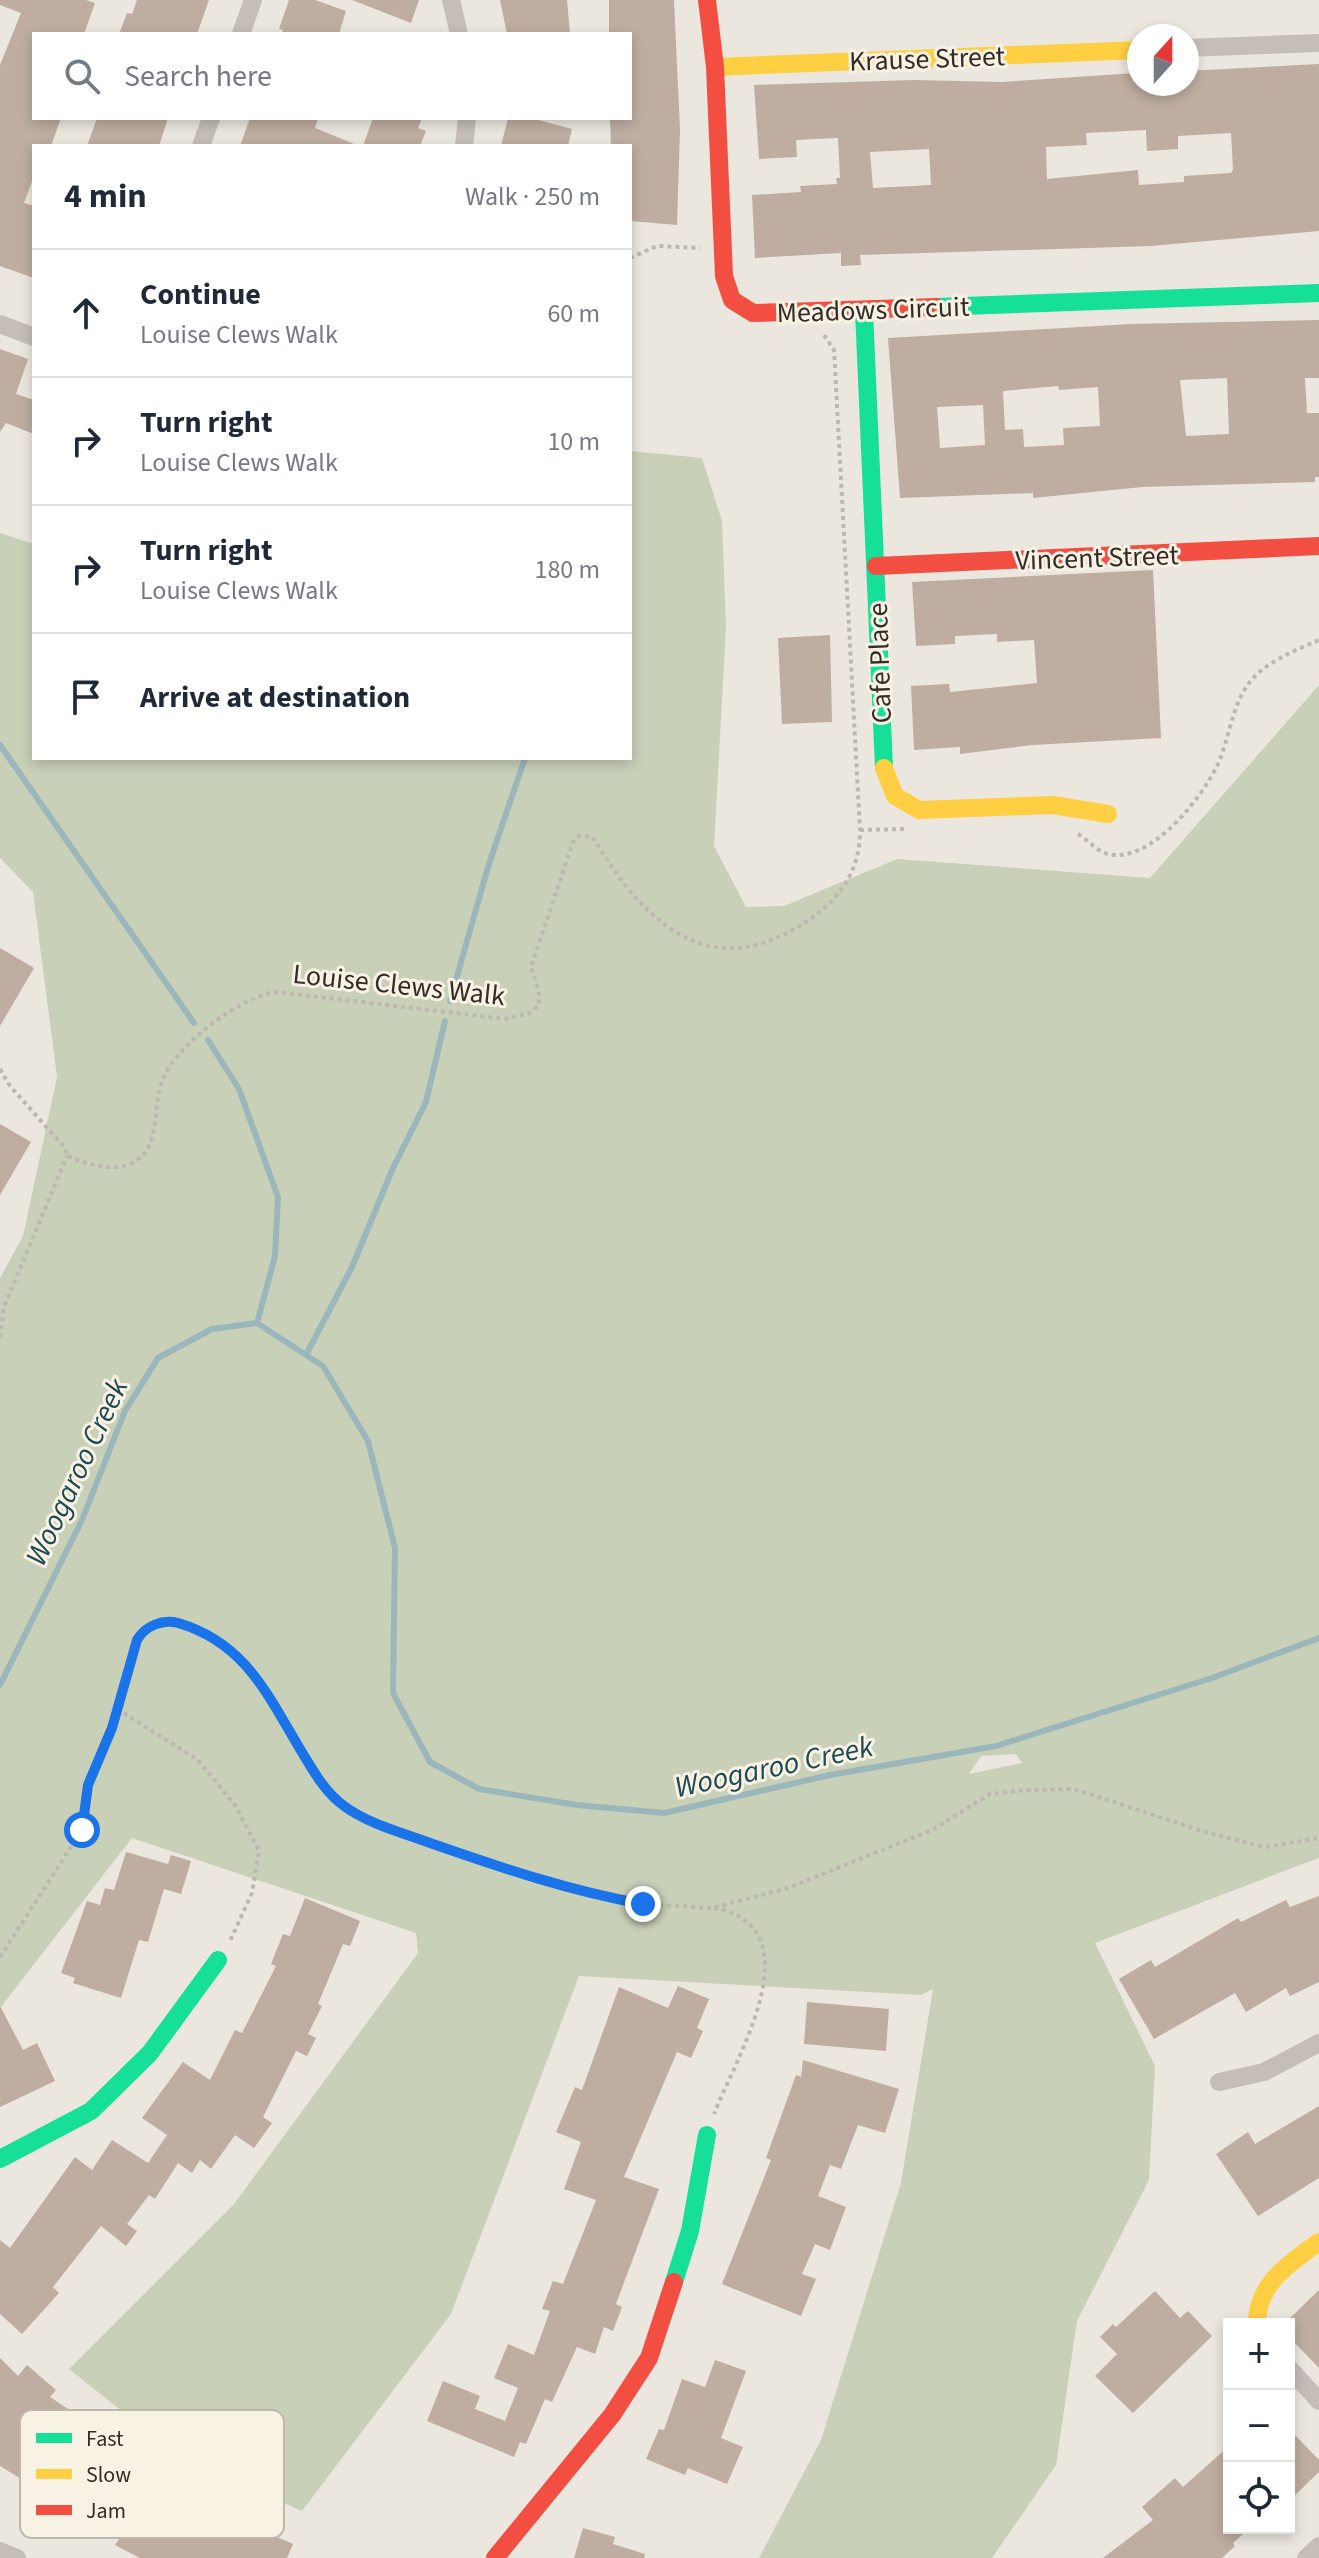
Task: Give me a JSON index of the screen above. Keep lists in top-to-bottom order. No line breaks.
{"streets":{"street":["Krause Street","Meadows Circuit","Vincent Street","Cafe Place"],"path":["Louise Clews Walk"]},"crossings":[["Krause Street","Meadows Circuit"],["Meadows Circuit","Cafe Place"],["Vincent Street","Cafe Place"]],"water":["Woogaroo Creek"],"legend":["Fast","Slow","Jam"],"north":"top","page":{"search":"Search here","heading":["4 min","Walk · 250 m"],"list":[["Continue","Louise Clews Walk","60 m"],["Turn right","Louise Clews Walk","10 m"],["Turn right","Louise Clews Walk","180 m"],"Arrive at destination"],"map_buttons":["+","−"]}}
